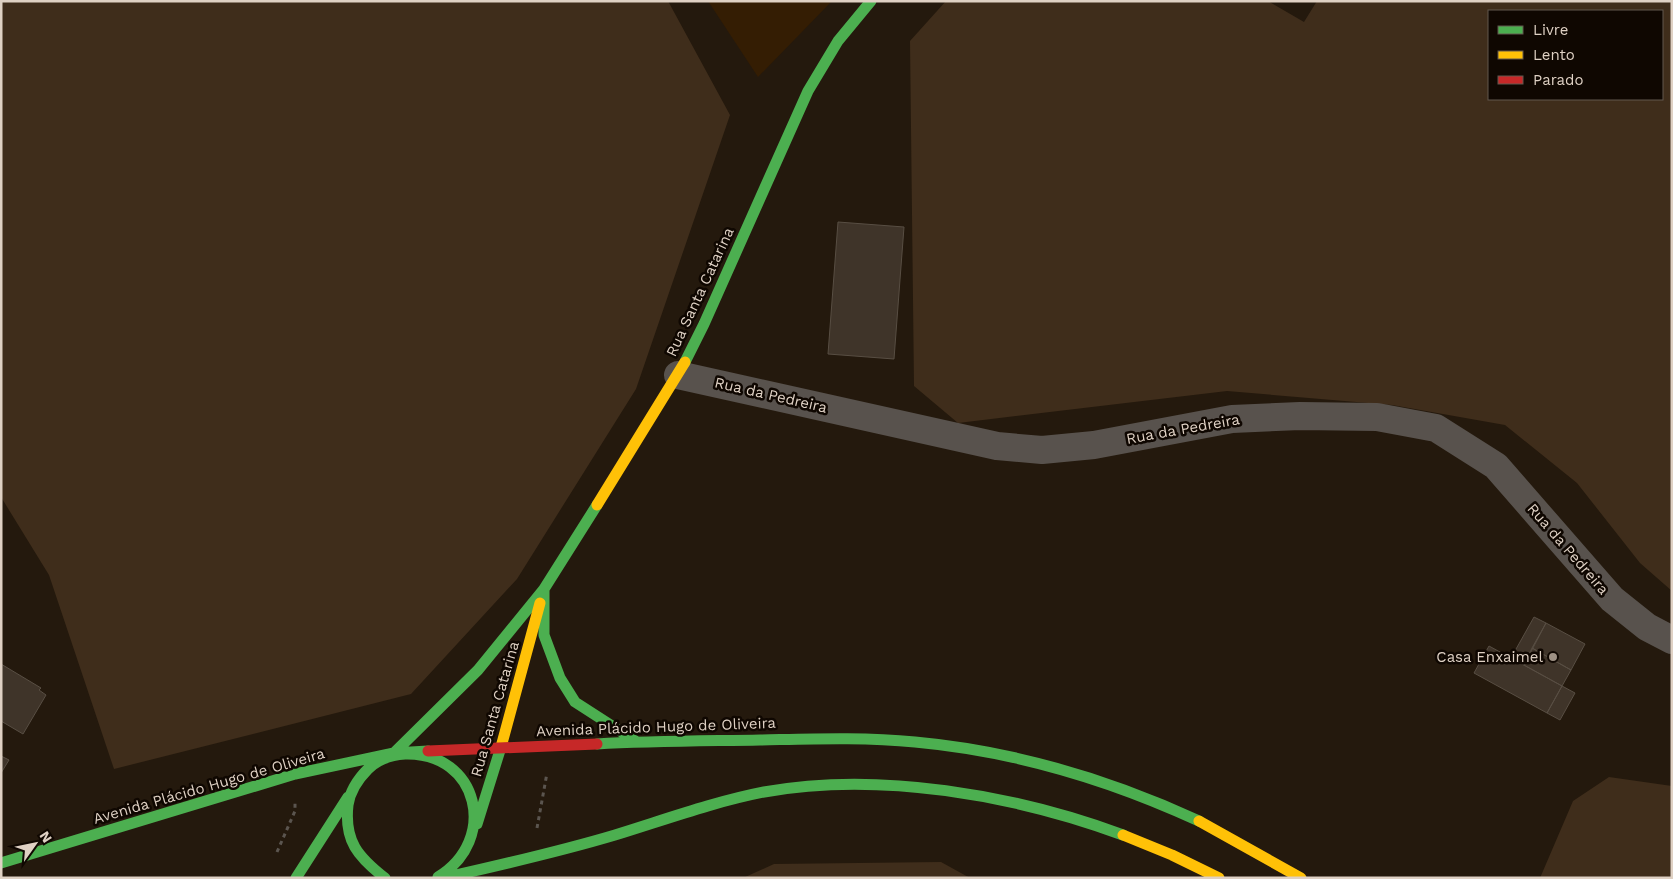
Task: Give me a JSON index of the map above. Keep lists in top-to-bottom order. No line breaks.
{"streets":{"main road":["Rua Santa Catarina","Avenida Plácido Hugo de Oliveira"],"street":["Rua da Pedreira"]},"crossings":[["Rua Santa Catarina","Rua da Pedreira"],["Rua Santa Catarina","Avenida Plácido Hugo de Oliveira"]],"places":["Casa Enxaimel"],"legend":["Livre","Lento","Parado"],"north":"top right"}
